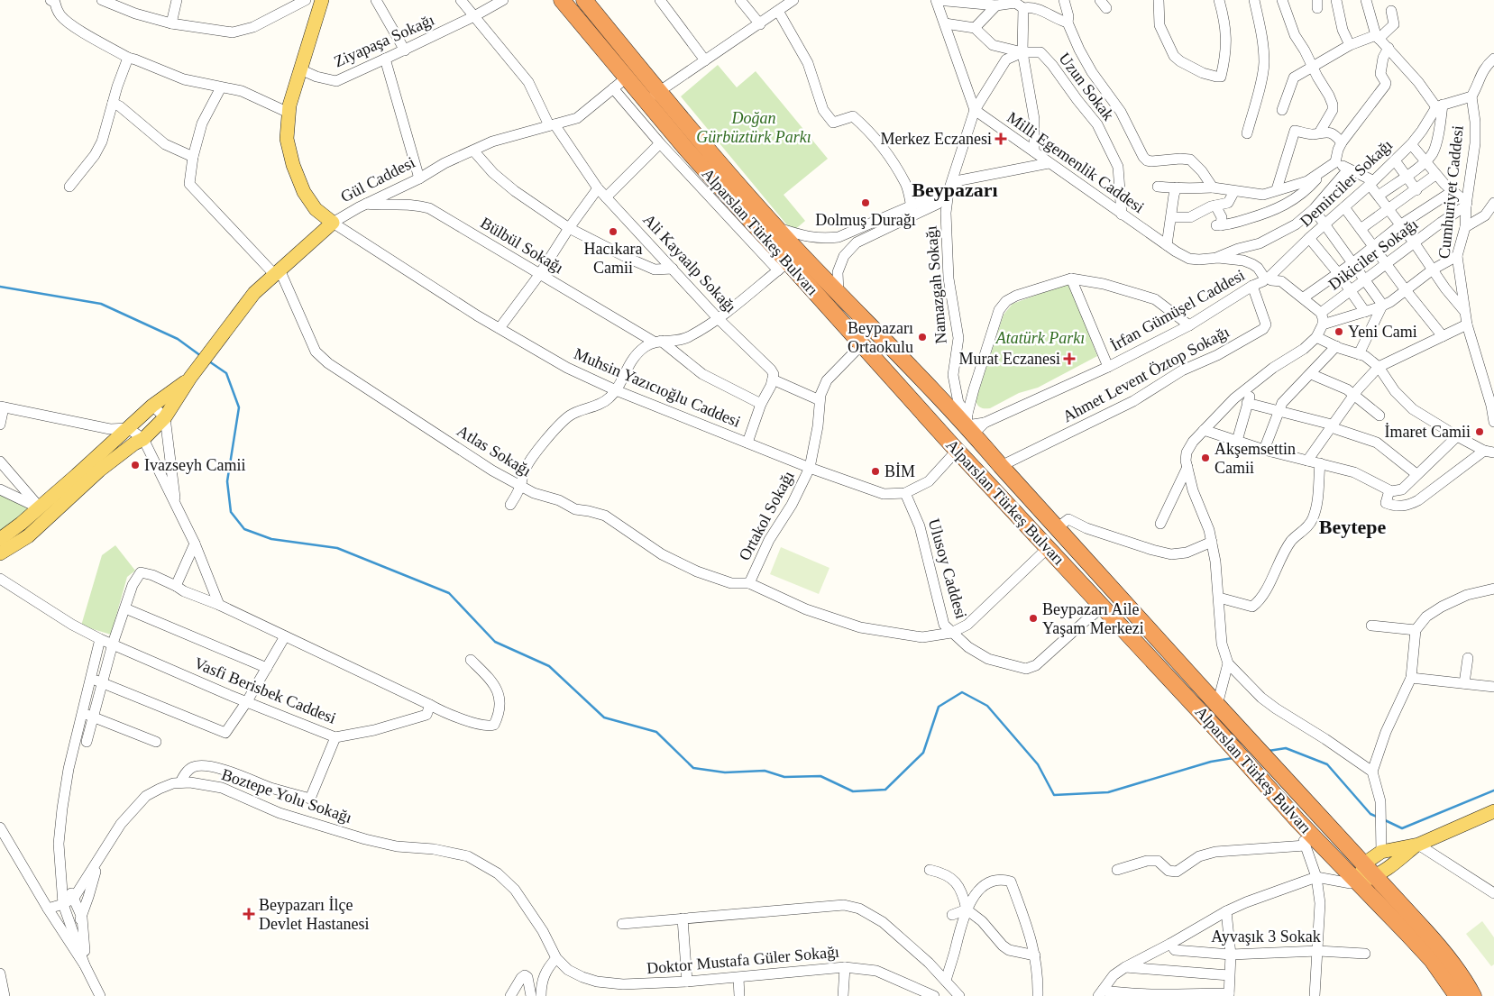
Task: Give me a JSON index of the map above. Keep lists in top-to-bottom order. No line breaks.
{"streets":{"highway":["Alparslan Türkeş Bulvarı"],"main road":["Gül Caddesi"],"street":["Ziyapaşa Sokağı","Uzun Sokak","Milli Egemenlik Caddesi","Demirciler Sokağı","Cumhuriyet Caddesi","Bülbül Sokağı","Dikiciler Sokağı","Ali Kayaalp Sokağı","Namazgah Sokağı","İrfan Gümüşel Caddesi","Ahmet Levent Öztop Sokağı","Muhsin Yazıcıoğlu Caddesi","Atlas Sokağı","Ortakol Sokağı","Ulusoy Caddesi","Vasfi Berisbek Caddesi","Boztepe Yolu Sokağı","Ayvaşık 3 Sokak","Doktor Mustafa Güler Sokağı"]},"crossings":[["Ziyapaşa Sokağı","Ali Kayaalp Sokağı"],["Uzun Sokak","Milli Egemenlik Caddesi"],["Uzun Sokak","Namazgah Sokağı"],["Milli Egemenlik Caddesi","Demirciler Sokağı"],["Milli Egemenlik Caddesi","Dikiciler Sokağı"],["Milli Egemenlik Caddesi","Namazgah Sokağı"],["Milli Egemenlik Caddesi","İrfan Gümüşel Caddesi"],["Gül Caddesi","Alparslan Türkeş Bulvarı"],["Gül Caddesi","Bülbül Sokağı"],["Gül Caddesi","Ali Kayaalp Sokağı"],["Gül Caddesi","Muhsin Yazıcıoğlu Caddesi"],["Gül Caddesi","Atlas Sokağı"],["Demirciler Sokağı","İrfan Gümüşel Caddesi"],["Cumhuriyet Caddesi","Dikiciler Sokağı"],["Alparslan Türkeş Bulvarı","Namazgah Sokağı"],["Alparslan Türkeş Bulvarı","İrfan Gümüşel Caddesi"],["Alparslan Türkeş Bulvarı","Ahmet Levent Öztop Sokağı"],["Alparslan Türkeş Bulvarı","Muhsin Yazıcıoğlu Caddesi"],["Alparslan Türkeş Bulvarı","Ortakol Sokağı"],["Namazgah Sokağı","İrfan Gümüşel Caddesi"],["Namazgah Sokağı","Muhsin Yazıcıoğlu Caddesi"],["İrfan Gümüşel Caddesi","Ahmet Levent Öztop Sokağı"],["İrfan Gümüşel Caddesi","Muhsin Yazıcıoğlu Caddesi"],["Muhsin Yazıcıoğlu Caddesi","Ortakol Sokağı"],["Muhsin Yazıcıoğlu Caddesi","Ulusoy Caddesi"],["Atlas Sokağı","Ortakol Sokağı"],["Atlas Sokağı","Ulusoy Caddesi"],["Ortakol Sokağı","Ulusoy Caddesi"],["Boztepe Yolu Sokağı","Doktor Mustafa Güler Sokağı"]],"districts":["Beypazarı","Beytepe"],"parks":["Doğan Gürbüztürk Parkı","Atatürk Parkı"],"places":{"health":["Merkez Eczanesi","Murat Eczanesi","Beypazarı İlçe Devlet Hastanesi"],"other":["Dolmuş Durağı","Hacıkara Camii","Yeni Cami","Beypazarı Ortaokulu","İmaret Camii","Akşemsettin Camii","Ivazseyh Camii","BİM","Beypazarı Aile Yaşam Merkezi"]}}
